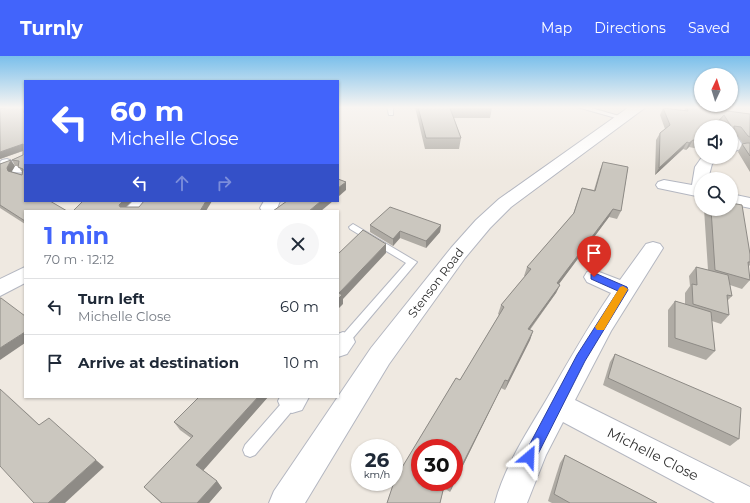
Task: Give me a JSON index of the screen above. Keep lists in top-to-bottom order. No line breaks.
{"streets":{"street":["Stenson Road","Michelle Close"]},"north":"top","page":{"header":"Turnly","nav":["Map","Directions","Saved"],"turn":["60 m","Michelle Close"],"heading":["1 min","70 m · 12:12"],"list":[{"name":"Turn left","note":"Michelle Close","value":"60 m"},{"name":"Arrive at destination","value":"10 m"}],"speed":"26 km/h","limit":"30"}}
